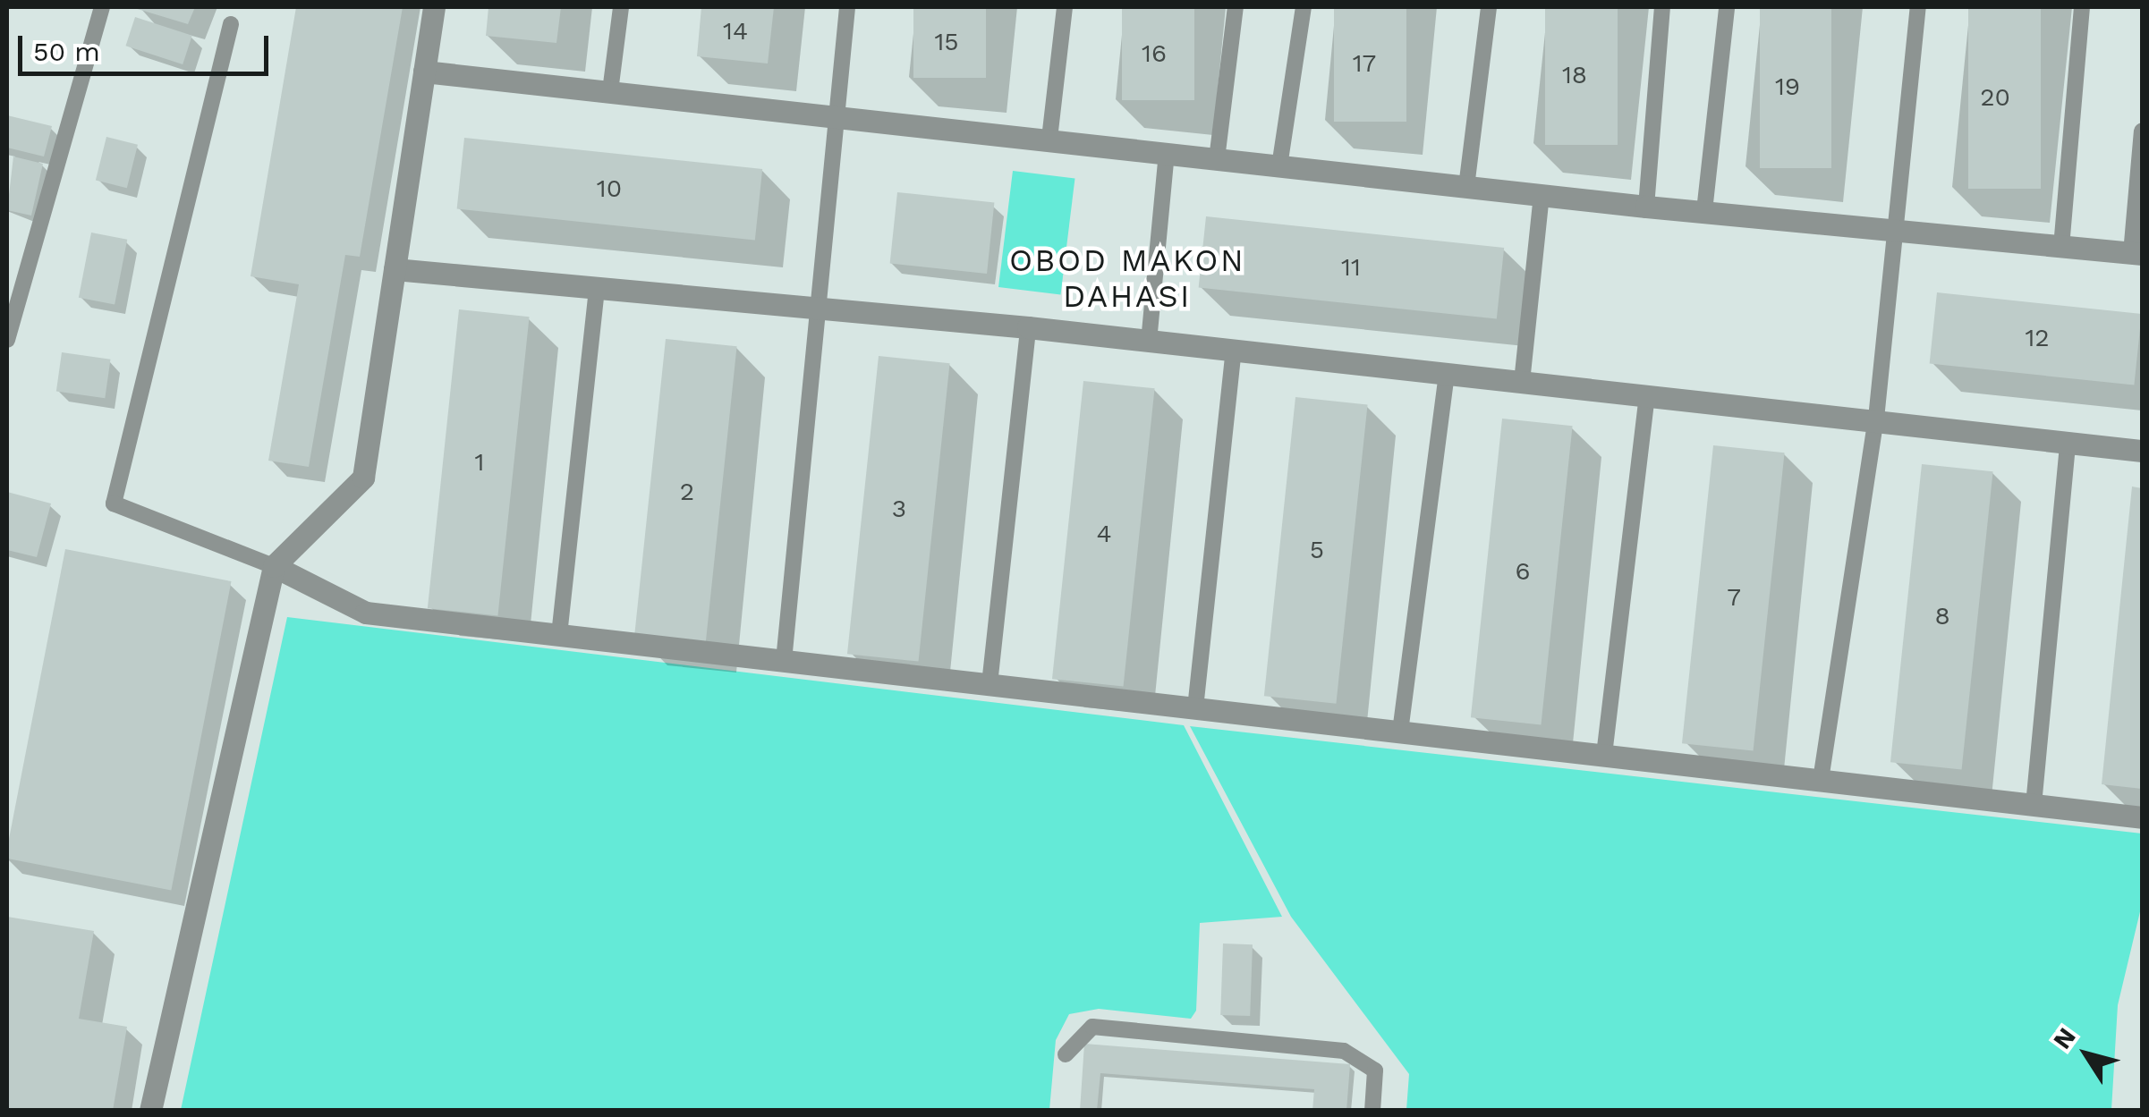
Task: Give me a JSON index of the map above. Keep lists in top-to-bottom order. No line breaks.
{"districts":["OBOD MAKON DAHASI"],"house_numbers":["14","15","16","17","18","19","20","10","11","12","1","2","3","4","5","6","7","8"],"scale_bar":"50 m","north":"top left"}
